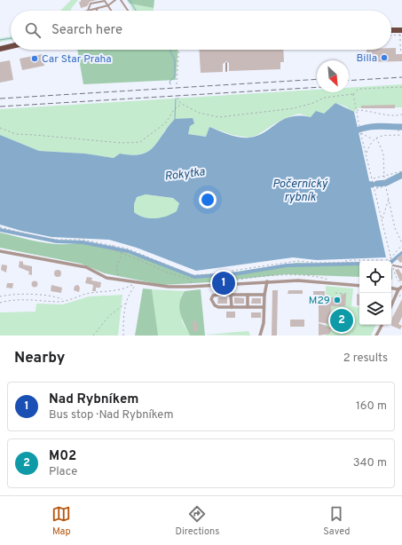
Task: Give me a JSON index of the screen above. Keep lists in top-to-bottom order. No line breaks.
{"water":["Rokytka","Počernický rybník"],"places":["Billa","Car Star Praha","M29"],"north":"bottom right","page":{"search":"Search here","pins":["1","2"],"heading":["Nearby","2 results"],"list":[{"mark":"1","name":"Nad Rybníkem","note":"Bus stop · Nad Rybníkem","value":"160 m"},{"mark":"2","name":"M02","note":"Place","value":"340 m"}],"nav":["Map","Directions","Saved"]}}
